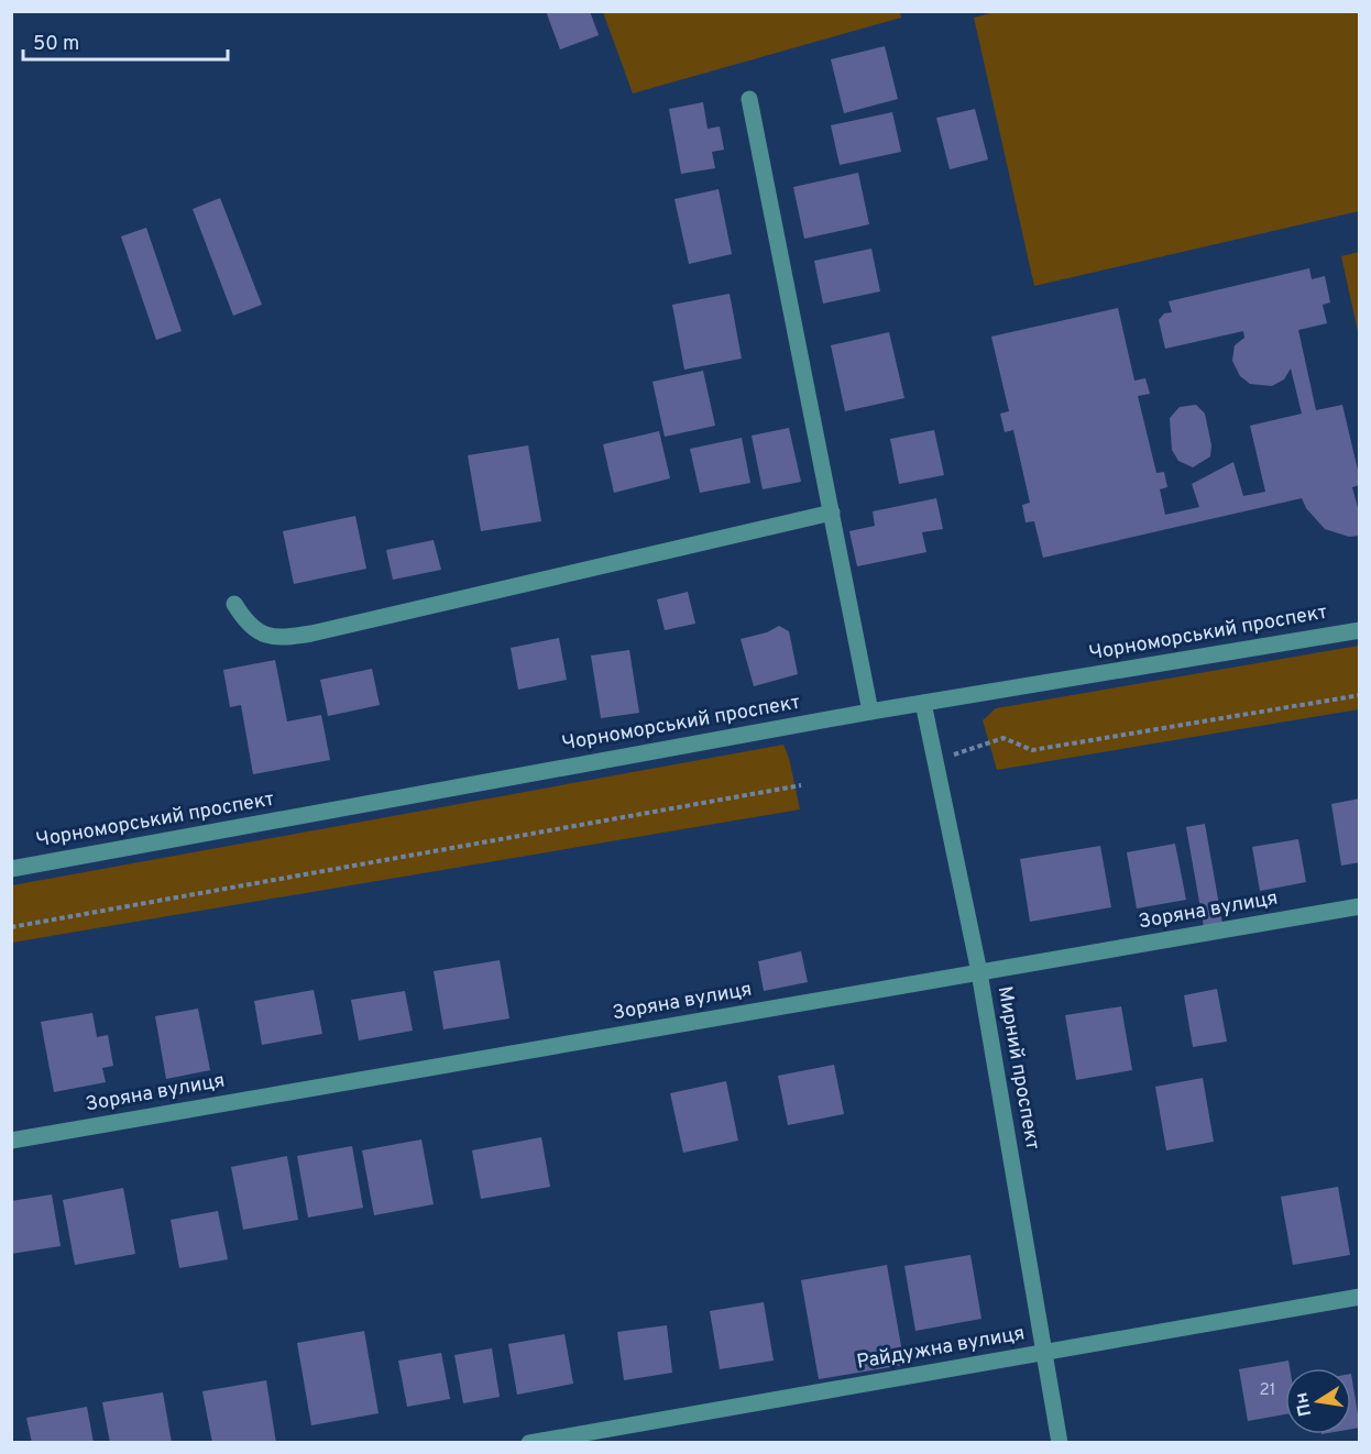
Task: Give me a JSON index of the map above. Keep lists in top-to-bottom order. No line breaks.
{"streets":{"street":["Чорноморський проспект","Зоряна вулиця","Мирний проспект","Райдужна вулиця"]},"crossings":[["Чорноморський проспект","Мирний проспект"],["Зоряна вулиця","Мирний проспект"],["Мирний проспект","Райдужна вулиця"]],"house_numbers":["21"],"scale_bar":"50 m","north":"left"}
